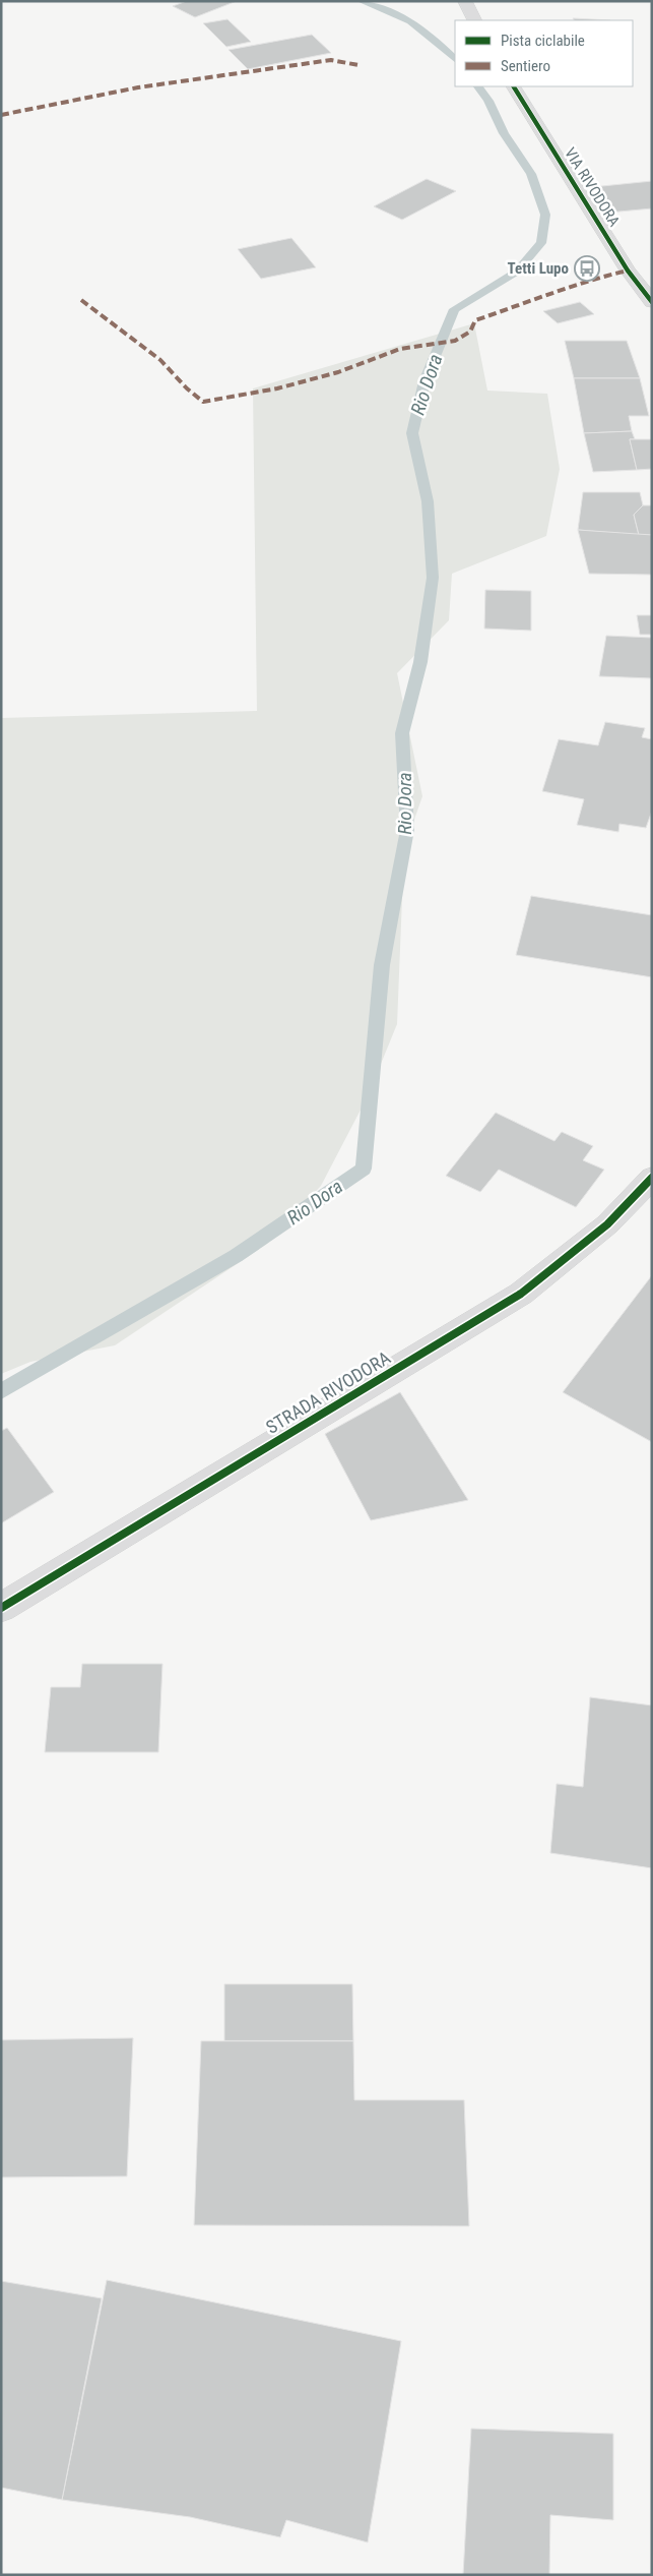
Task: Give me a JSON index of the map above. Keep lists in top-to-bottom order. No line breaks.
{"streets":{"street":["VIA RIVODORA","STRADA RIVODORA"]},"water":["Rio Dora"],"places":{"bus stop":["Tetti Lupo"]},"legend":["Pista ciclabile","Sentiero"]}
